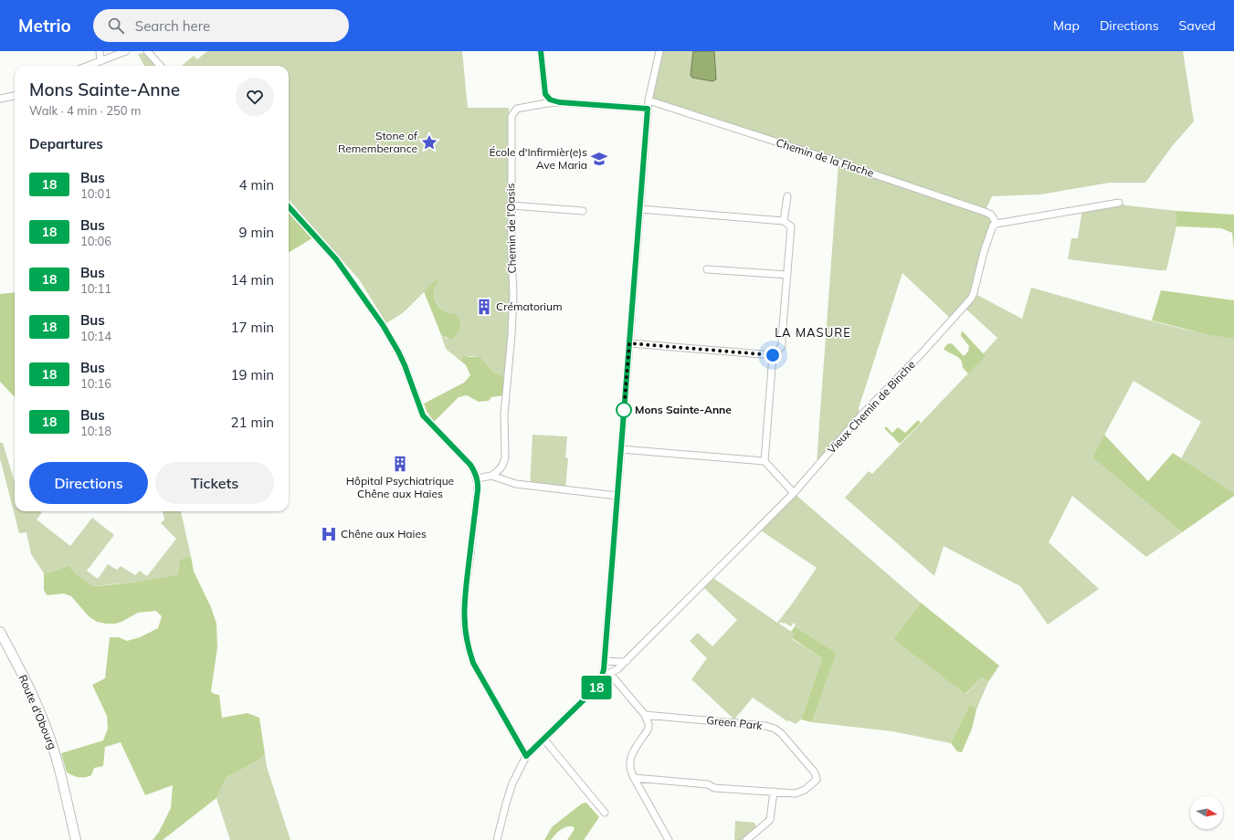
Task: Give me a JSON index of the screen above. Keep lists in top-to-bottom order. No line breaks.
{"streets":{"main road":["Route d'Obourg"],"street":["Chemin de la Flache","Chemin de l'Oasis","Vieux Chemin de Binche","Green Park"]},"crossings":[["Chemin de la Flache","Vieux Chemin de Binche"]],"districts":["LA MASURE"],"places":{"place":["Stone of Rememberance"],"school or university":["École d'Infirmièr(e)s Ave Maria"],"building":["Crématorium","Hôpital Psychiatrique Chêne aux Haies"],"other":["Mons Sainte-Anne"],"hospital":["Chêne aux Haies"]},"lines":["bus line 18"],"north":"right","page":{"header":"Metrio","search":"Search here","nav":["Map","Directions","Saved"],"on_map":"18","heading":[["Mons Sainte-Anne","Walk · 4 min · 250 m"],"Departures"],"list":[{"mark":"18","name":"Bus","note":"10:01","value":"4 min"},{"mark":"18","name":"Bus","note":"10:06","value":"9 min"},{"mark":"18","name":"Bus","note":"10:11","value":"14 min"},{"mark":"18","name":"Bus","note":"10:14","value":"17 min"},{"mark":"18","name":"Bus","note":"10:16","value":"19 min"},{"mark":"18","name":"Bus","note":"10:18","value":"21 min"}],"buttons":["Directions","Tickets"]}}
